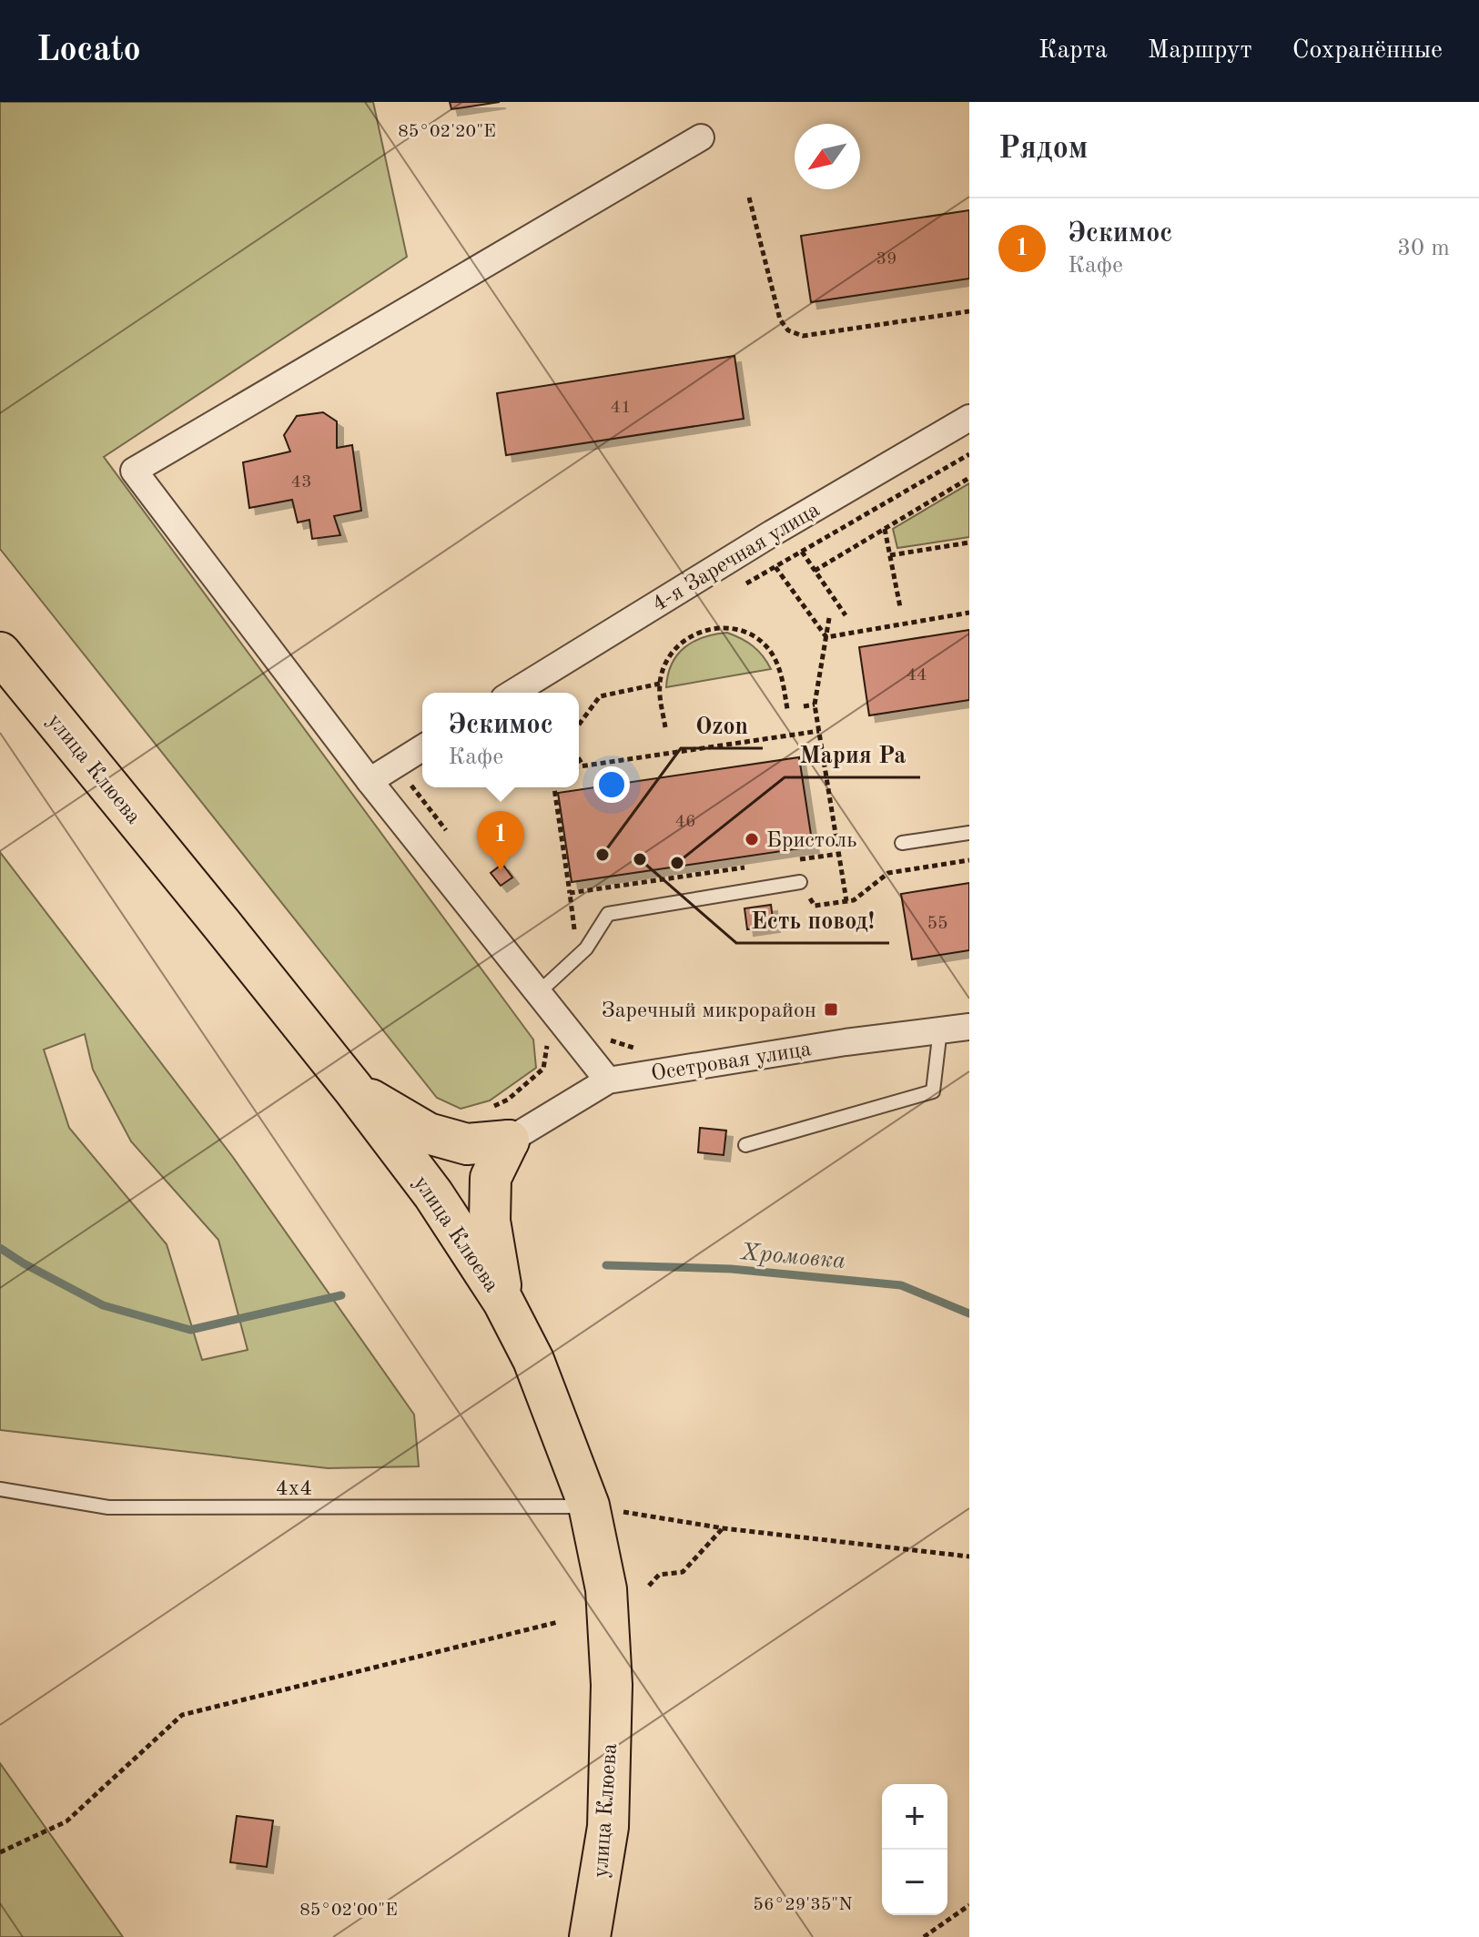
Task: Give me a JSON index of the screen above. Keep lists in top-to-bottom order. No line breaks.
{"streets":{"main road":["улица Клюева"],"street":["4-я Заречная улица","Осетровая улица"],"lane":["4x4"]},"crossings":[["улица Клюева","4x4"]],"water":["Хромовка"],"places":{"other":["Бристоль","Ozon","Есть повод!","Мария Ра"],"transit":["Заречный микрорайон"]},"house_numbers":["39","41","43","44","46","55"],"north":"bottom left","page":{"header":"Locato","nav":["Карта","Маршрут","Сохранённые"],"heading":"Рядом","list":[{"mark":"1","name":"Эскимос","note":"Кафе","value":"30 m"}],"popup":["Эскимос","Кафе"],"pins":"1","map_buttons":["+","−"]},"coordinates":["85°02'20\"E","56°29'35\"N","85°02'00\"E"]}
